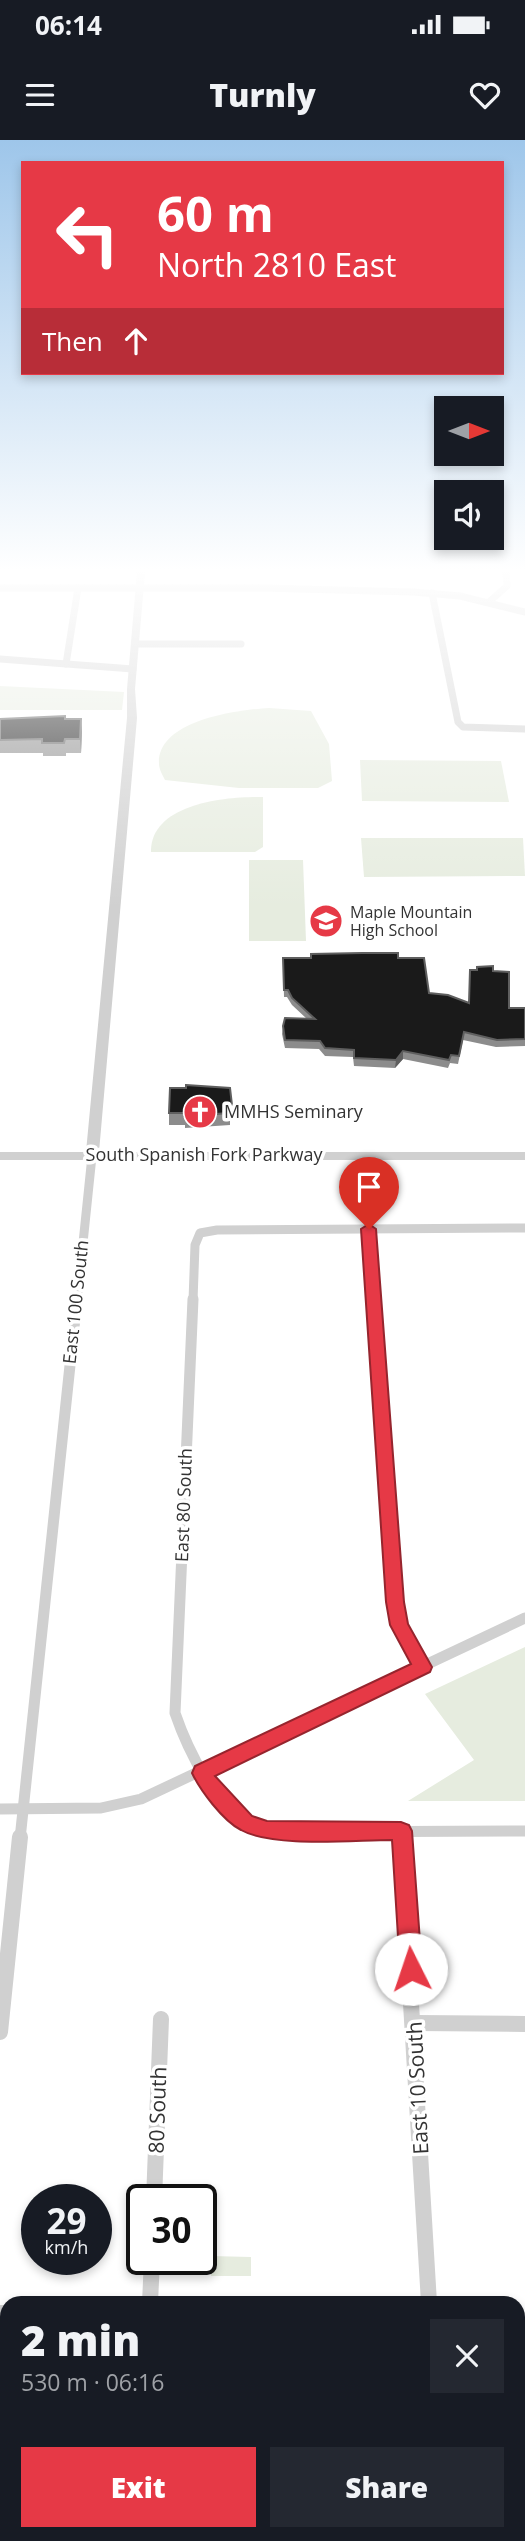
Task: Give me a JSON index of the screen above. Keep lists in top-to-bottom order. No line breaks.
{"streets":{"street":["South Spanish Fork Parkway","East 100 South","East 80 South","East 10 South","80 South"]},"crossings":[["South Spanish Fork Parkway","East 100 South"],["East 80 South","East 10 South"]],"places":{"school or university":["Maple Mountain High School"],"church":["MMHS Seminary"]},"north":"right","page":{"status":"06:14","header":"Turnly","turn":["60 m","North 2810 East"],"then":"Then","speed":"29 km/h","limit":"30","heading":["2 min","530 m · 06:16"],"buttons":["Exit","Share"]}}
